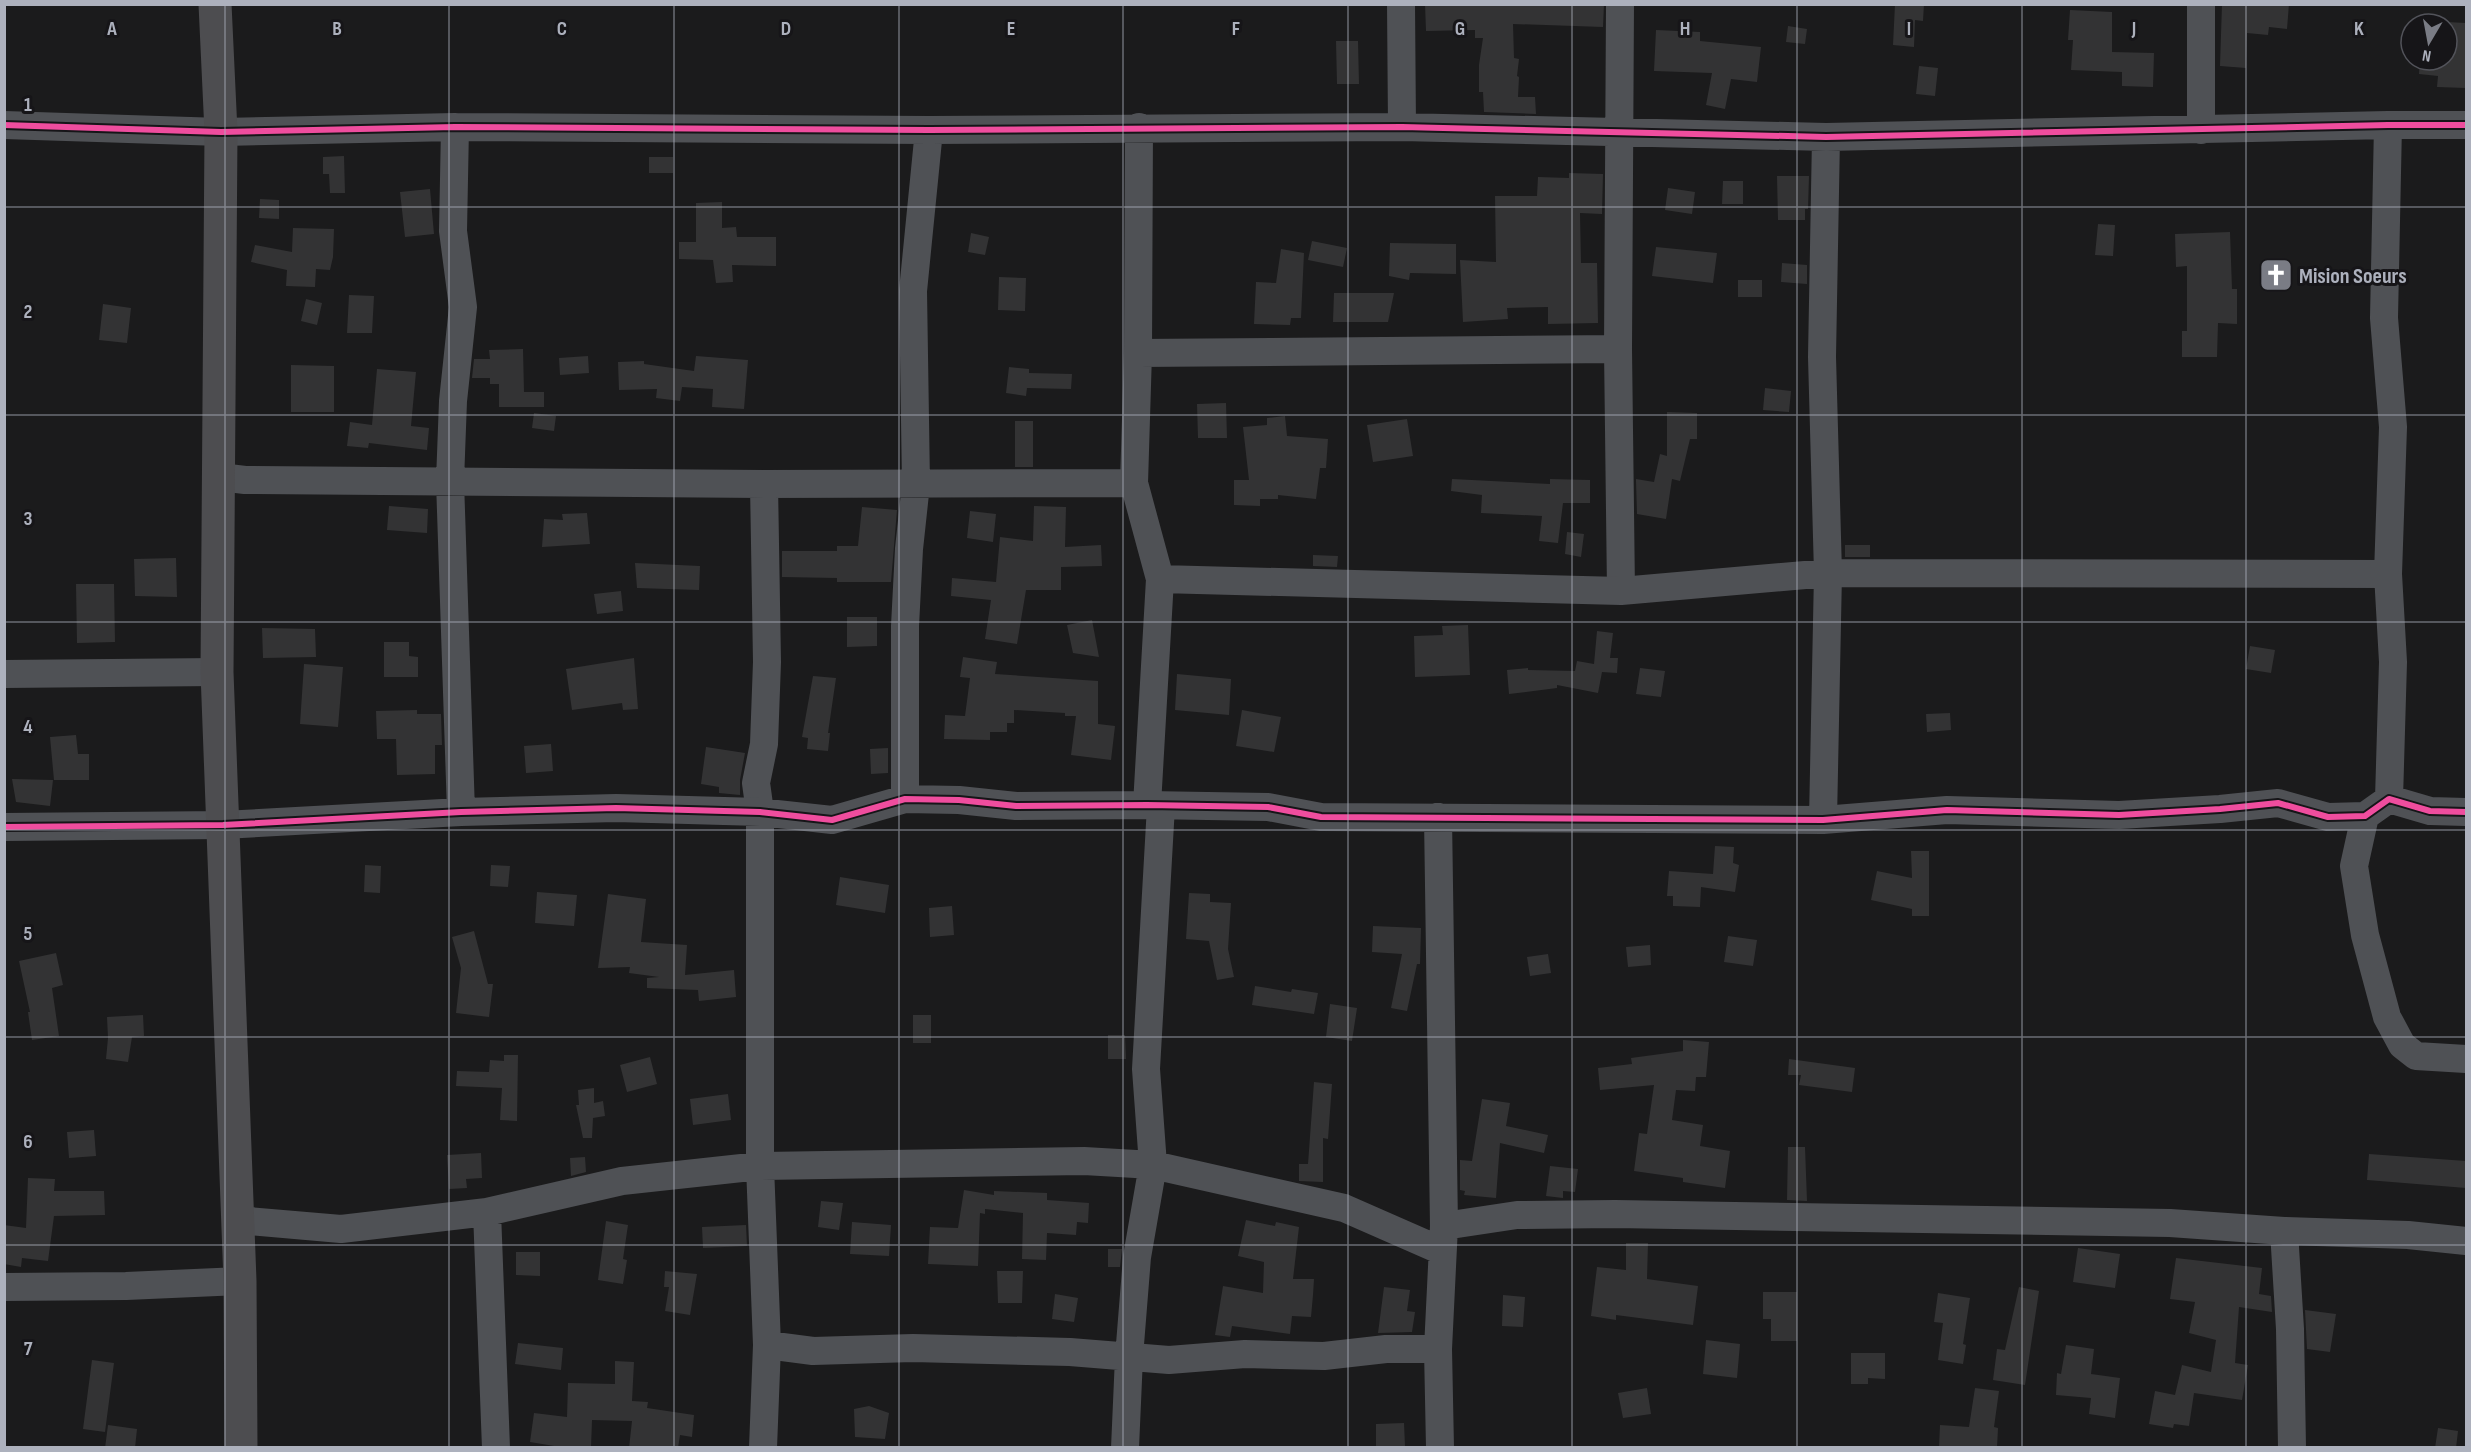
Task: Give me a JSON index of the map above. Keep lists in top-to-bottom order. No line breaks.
{"places":{"church":["Mision Soeurs"]},"north":"bottom","grid":{"columns":["A","B","C","D","E","F","G","H","I","J","K"],"rows":["1","2","3","4","5","6","7"]}}
